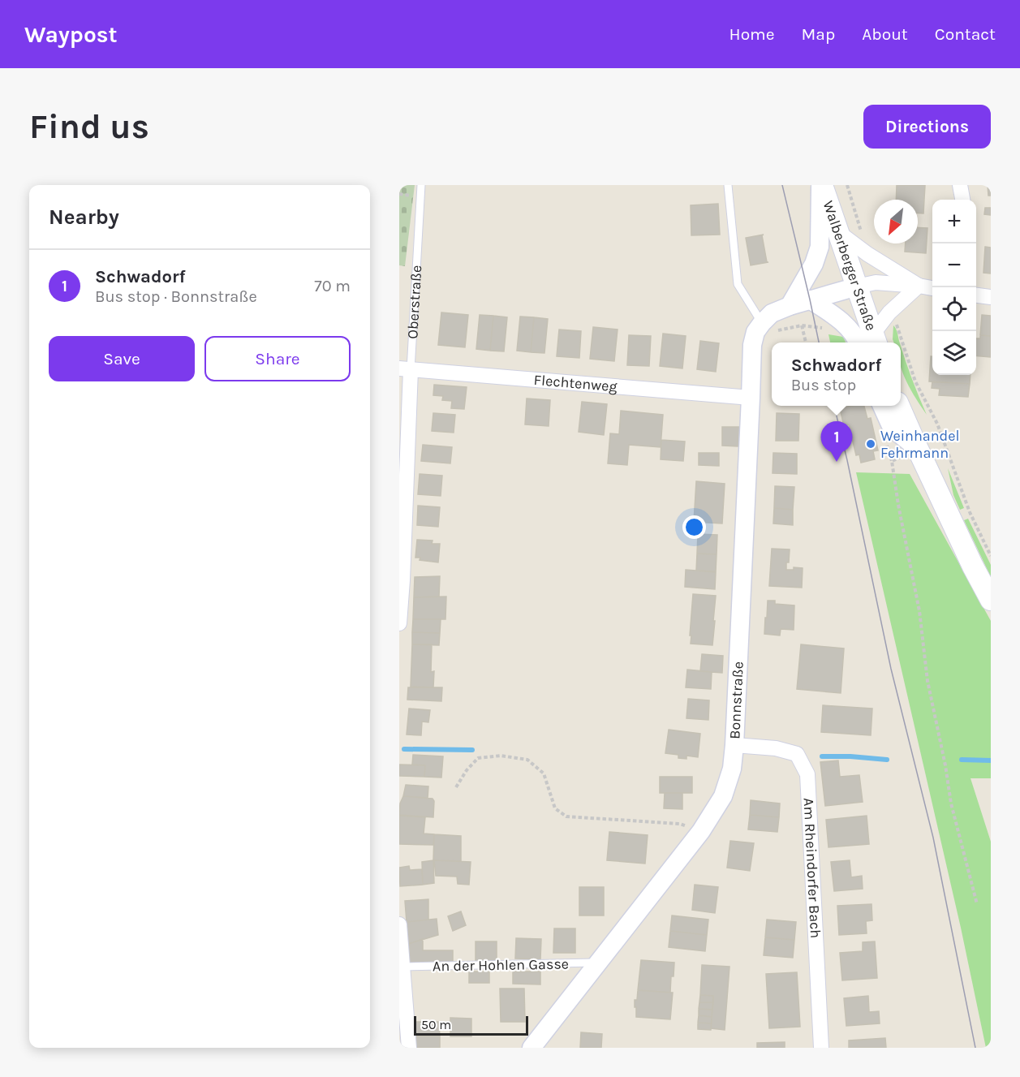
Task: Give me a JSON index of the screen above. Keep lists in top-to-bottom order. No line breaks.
{"streets":{"main road":["Walberberger Straße"],"street":["Oberstraße","Flechtenweg","Bonnstraße","Am Rheindorfer Bach"],"lane":["An der Hohlen Gasse"]},"crossings":[["Oberstraße","Flechtenweg"],["Flechtenweg","Bonnstraße"],["Bonnstraße","Am Rheindorfer Bach"],["Bonnstraße","An der Hohlen Gasse"]],"places":["Weinhandel Fehrmann"],"scale_bar":"50 m","north":"bottom left","page":{"header":"Waypost","nav":["Home","Map","About","Contact"],"buttons":["Directions",["Save","Share"]],"title":"Find us","heading":"Nearby","map_buttons":["+","−"],"list":[{"mark":"1","name":"Schwadorf","note":"Bus stop · Bonnstraße","value":"70 m"}],"popup":["Schwadorf","Bus stop"],"pins":"1","scale":"50 m"}}
